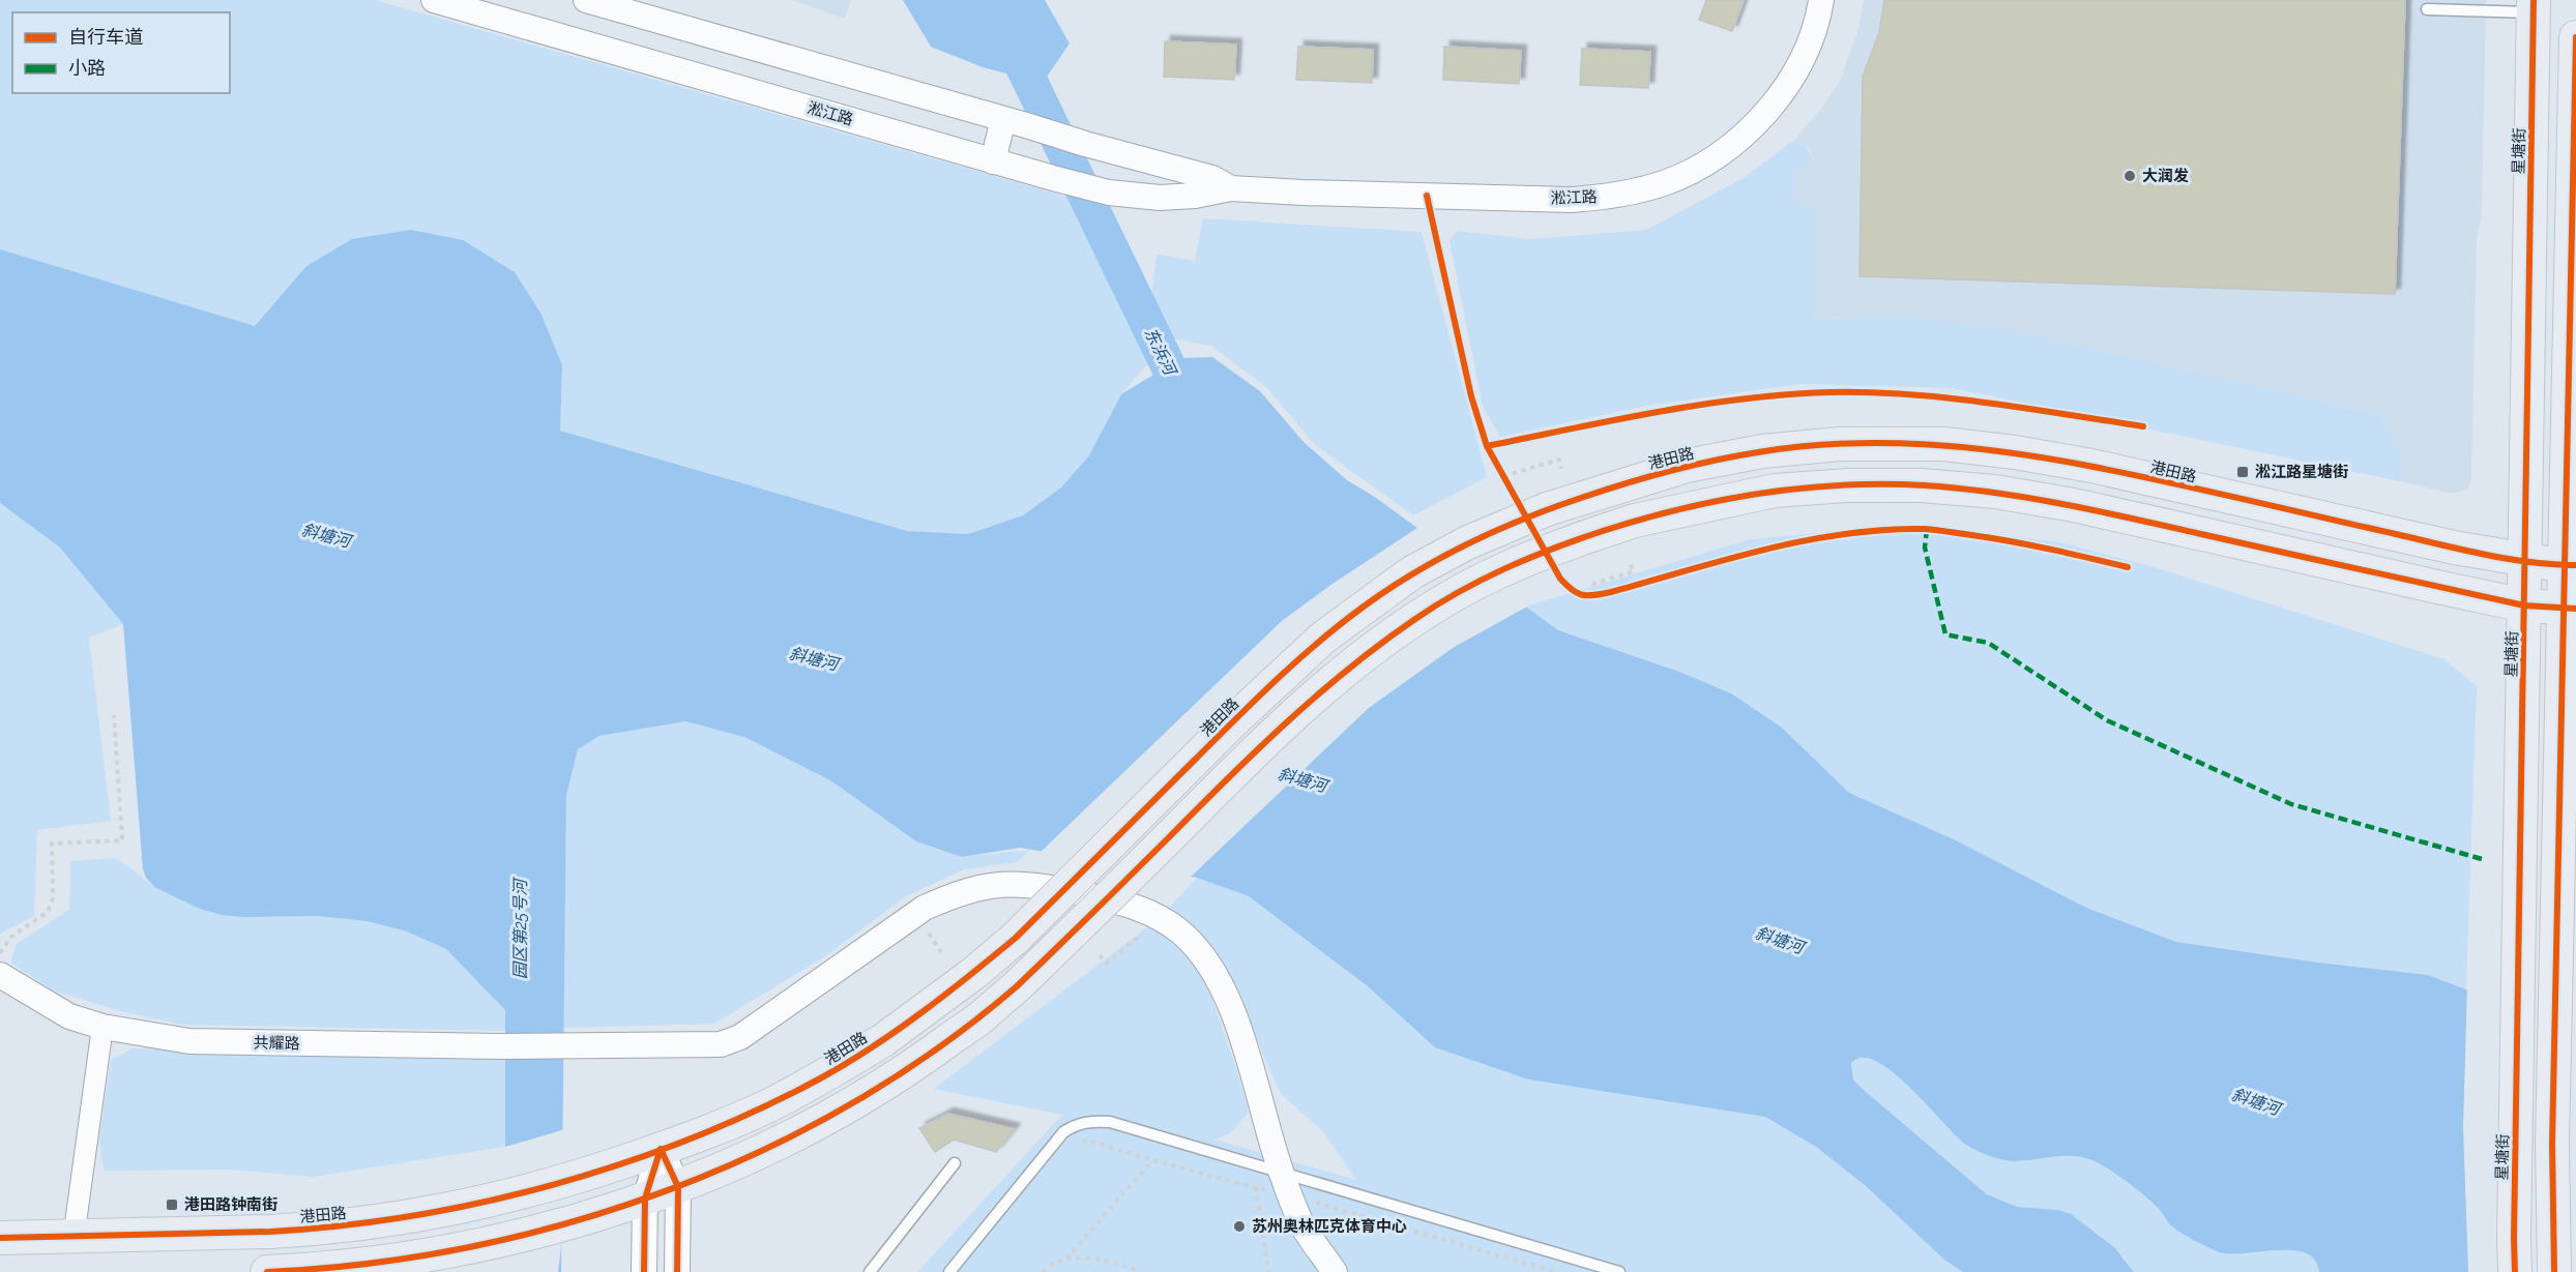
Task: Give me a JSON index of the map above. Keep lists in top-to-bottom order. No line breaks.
{"streets":{"main road":["星塘街","港田路"],"street":["淞江路","共耀路"]},"crossings":[["星塘街","港田路"]],"water":["东浜河","斜塘河","园区第25号河"],"places":{"other":["大润发","苏州奥林匹克体育中心"],"transit":["淞江路星塘街","港田路钟南街"]},"legend":["自行车道","小路"]}
